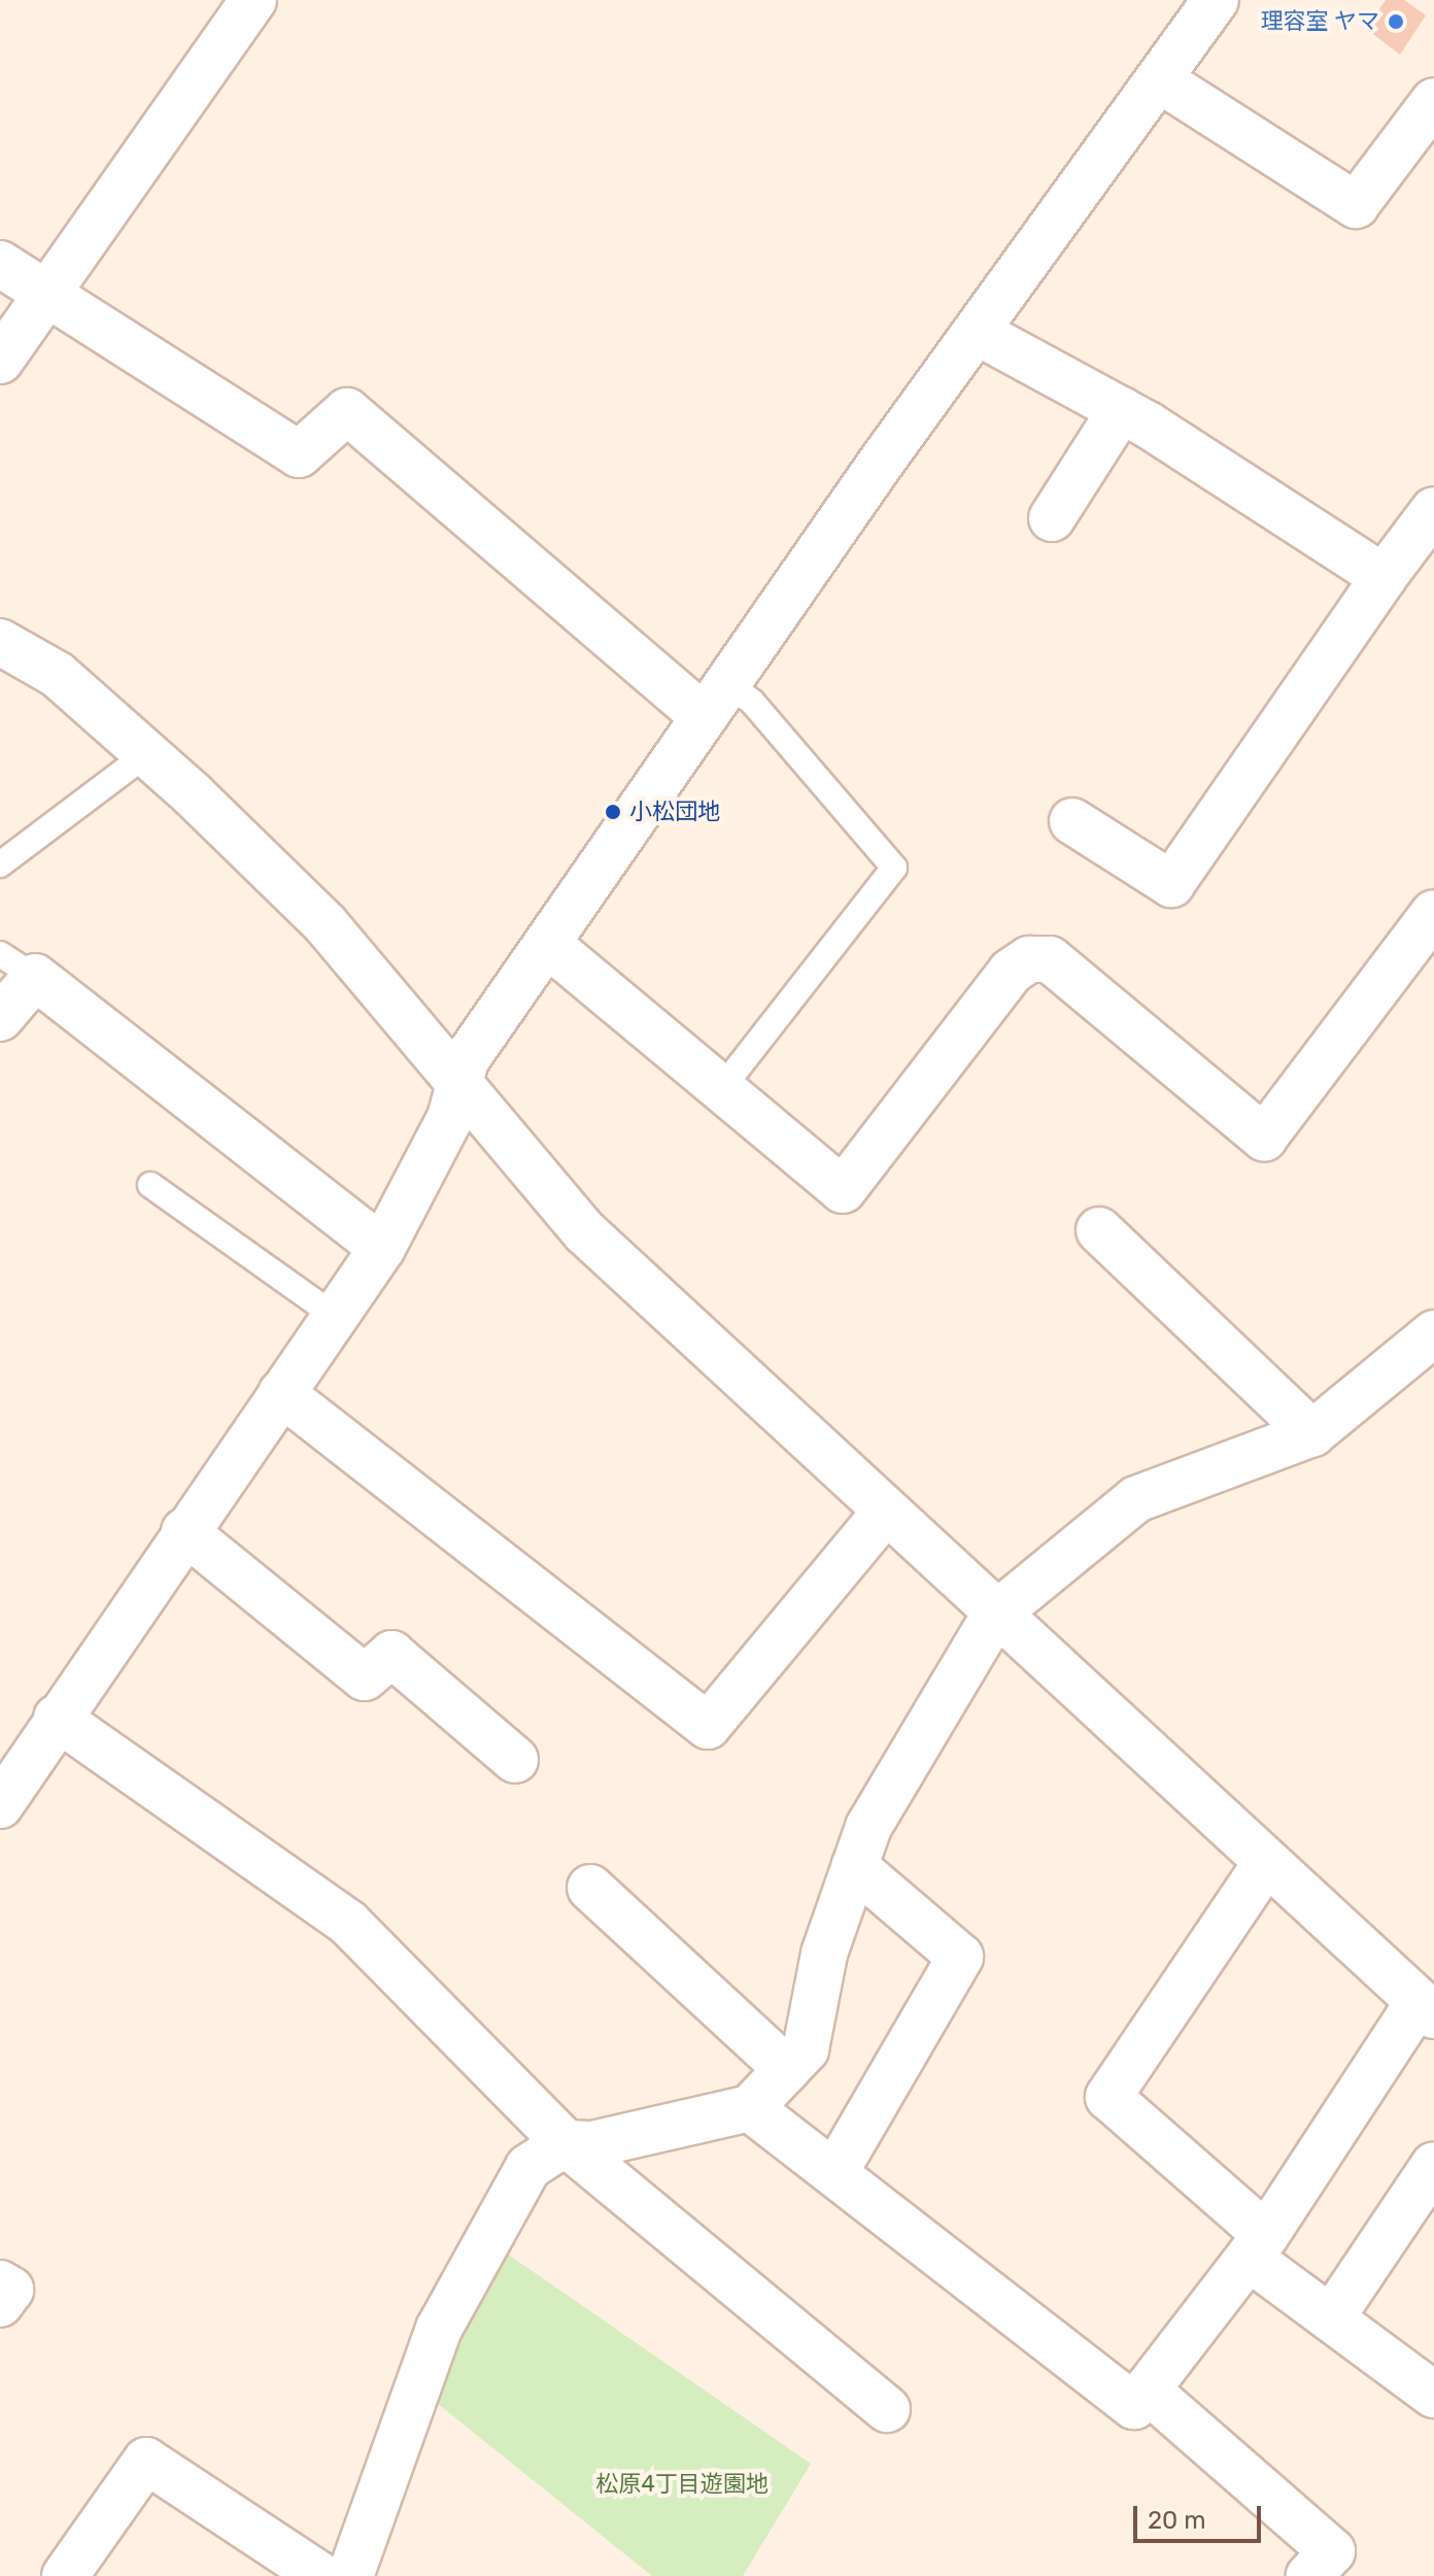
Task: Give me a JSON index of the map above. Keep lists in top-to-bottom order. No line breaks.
{"parks":["松原4丁目遊園地"],"places":["理容室 ヤマ","小松団地"],"scale_bar":"20 m"}
